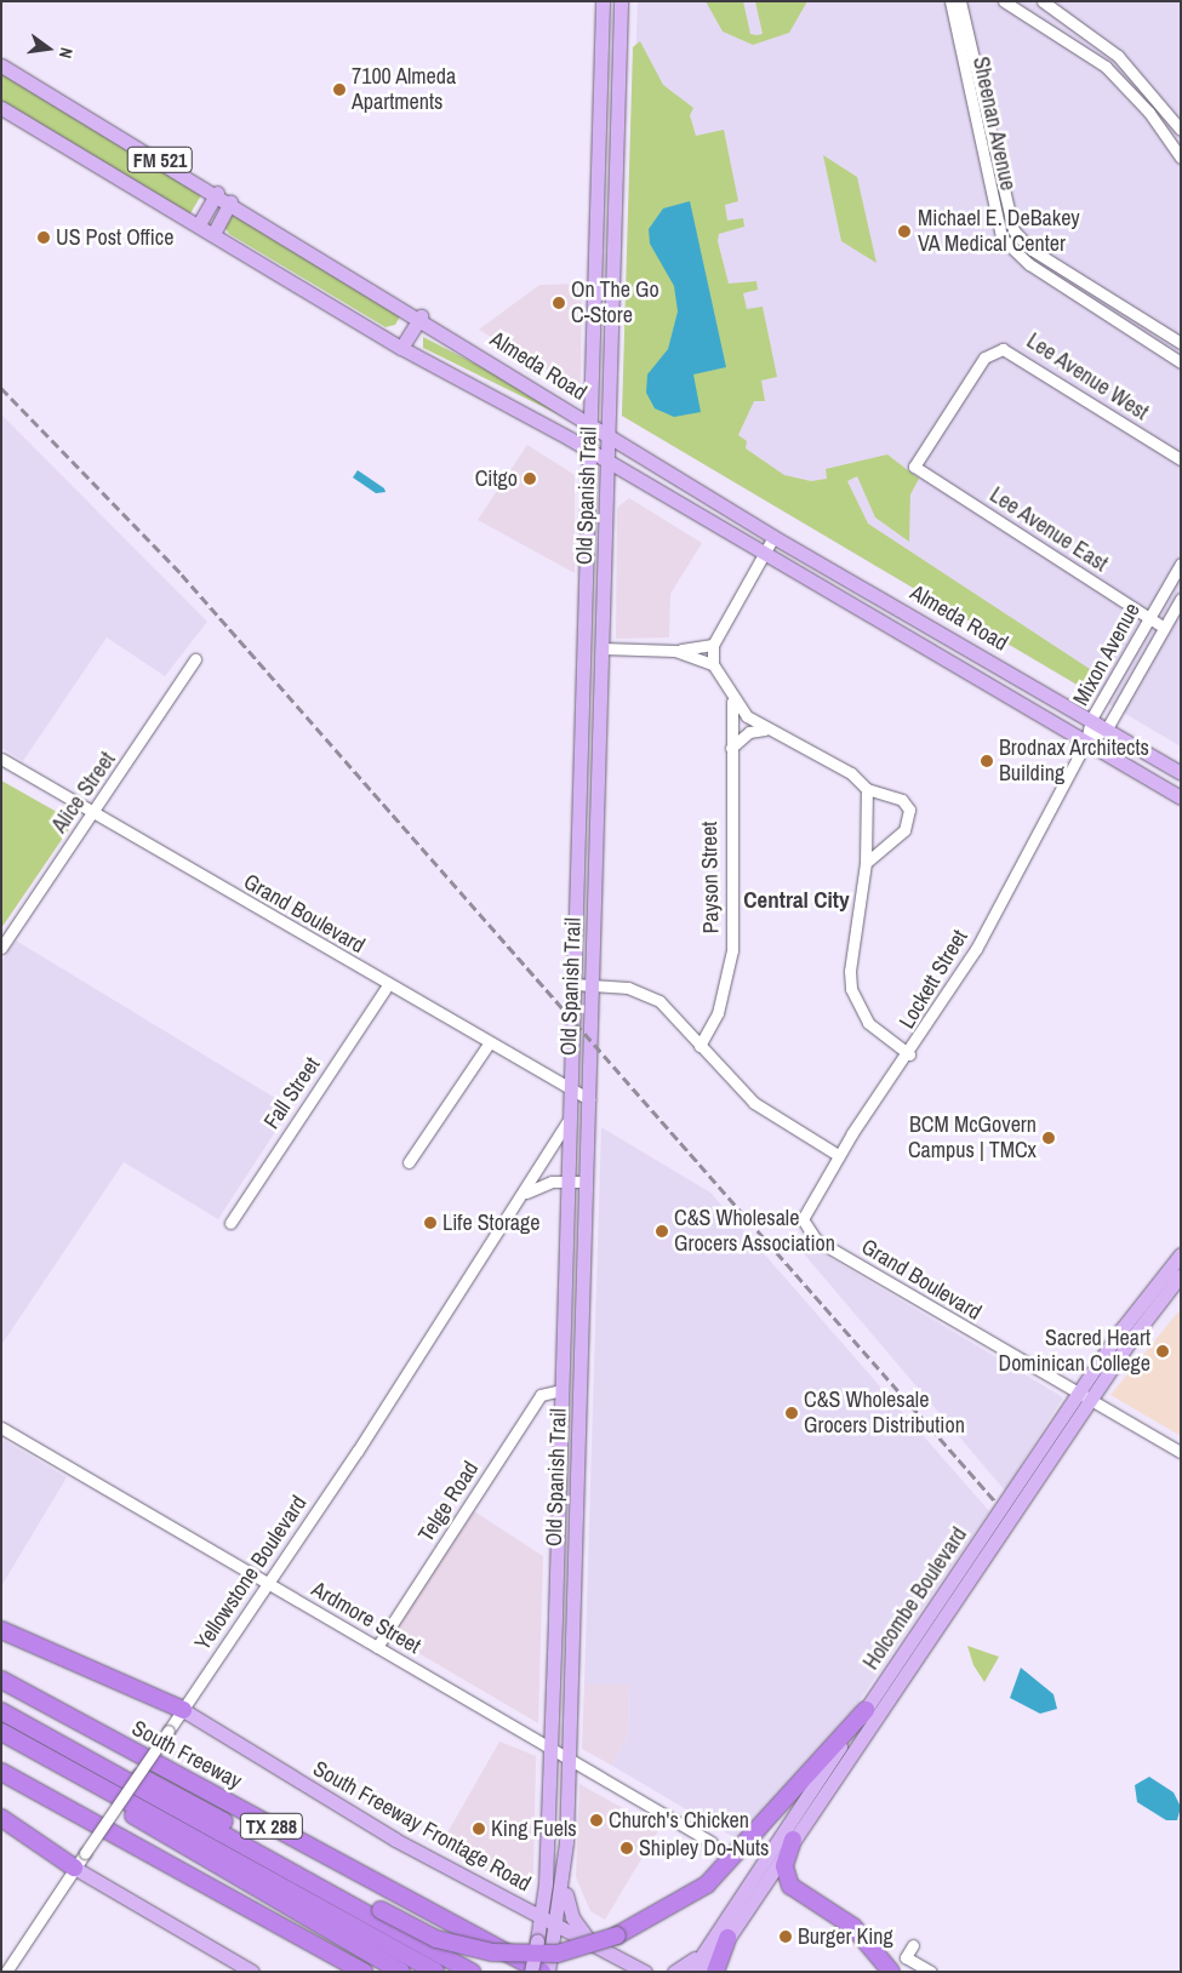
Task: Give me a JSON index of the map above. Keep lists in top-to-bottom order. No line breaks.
{"streets":{"highway":["South Freeway","TX 288"],"main road":["FM 521","Almeda Road","Old Spanish Trail","Holcombe Boulevard","South Freeway Frontage Road"],"street":["Sheenan Avenue","Lee Avenue West","Lee Avenue East","Mixon Avenue","Alice Street","Payson Street","Grand Boulevard","Lockett Street","Fall Street","Telge Road","Yellowstone Boulevard","Ardmore Street"]},"crossings":[["Almeda Road","Old Spanish Trail"],["Almeda Road","Mixon Avenue"],["Almeda Road","Lockett Street"],["Lee Avenue West","Lee Avenue East"],["Old Spanish Trail","Grand Boulevard"],["Old Spanish Trail","Telge Road"],["Old Spanish Trail","Yellowstone Boulevard"],["Old Spanish Trail","Ardmore Street"],["Old Spanish Trail","South Freeway Frontage Road"],["Lee Avenue East","Mixon Avenue"],["Mixon Avenue","Lockett Street"],["Alice Street","Grand Boulevard"],["Grand Boulevard","Lockett Street"],["Grand Boulevard","Fall Street"],["Grand Boulevard","Holcombe Boulevard"],["Telge Road","Ardmore Street"],["Yellowstone Boulevard","Ardmore Street"],["Yellowstone Boulevard","South Freeway Frontage Road"]],"districts":["Central City"],"places":["7100 Almeda Apartments","Michael E. DeBakey VA Medical Center","US Post Office","On The Go C-Store","Citgo","Brodnax Architects Building","BCM McGovern Campus | TMCx","Life Storage","C&S Wholesale Grocers Association","Sacred Heart Dominican College","C&S Wholesale Grocers Distribution","Church's Chicken","King Fuels","Shipley Do-Nuts","Burger King"],"north":"right"}
